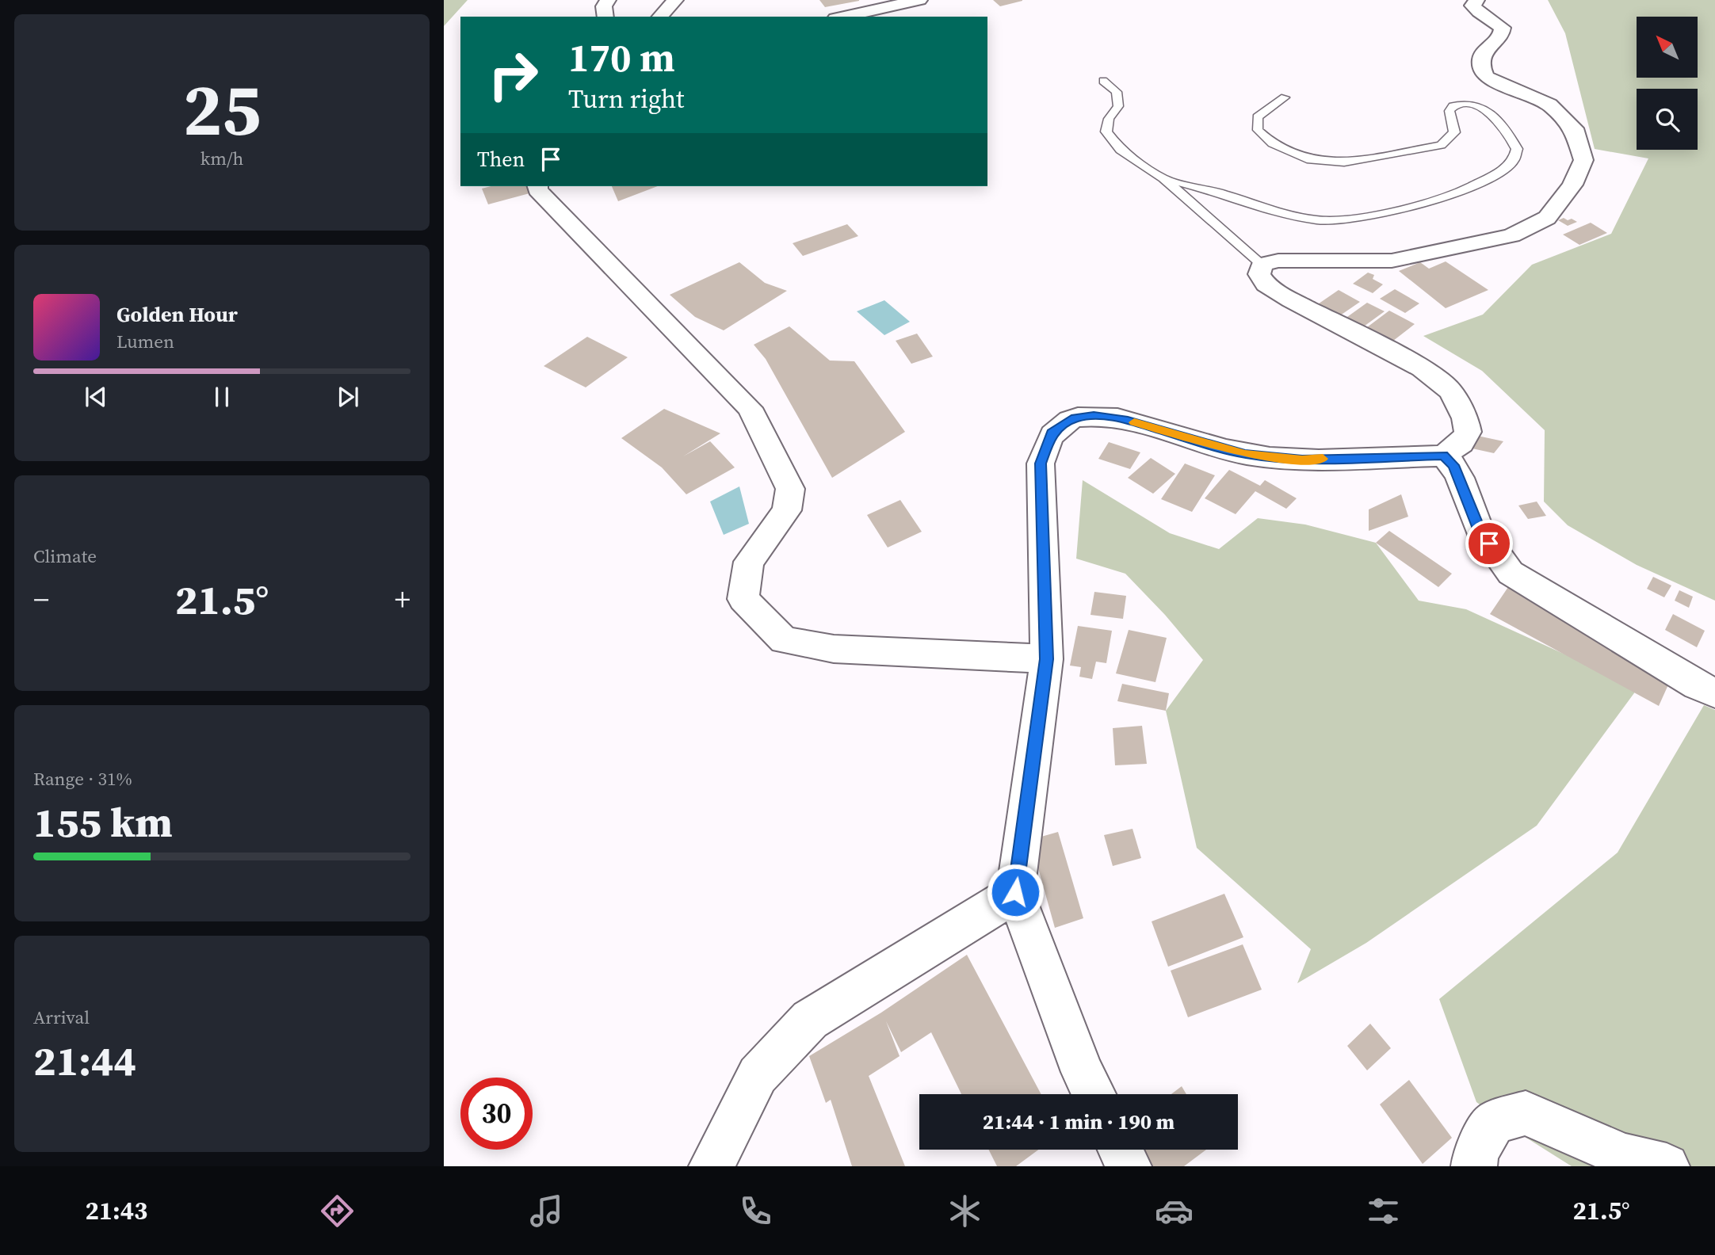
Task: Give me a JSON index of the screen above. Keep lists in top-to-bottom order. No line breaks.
{"north":"top left","page":{"tile":[["25","km/h"],"Climate",["Range · 31%","155 km"],["Arrival","21:44"]],"turn":["170 m","Turn right"],"then":"Then","song":["Golden Hour","Lumen"],"heat":["−","21.5°","+"],"limit":"30","trip":"21:44 · 1 min · 190 m","tabs":["21:43","21.5°"]}}
